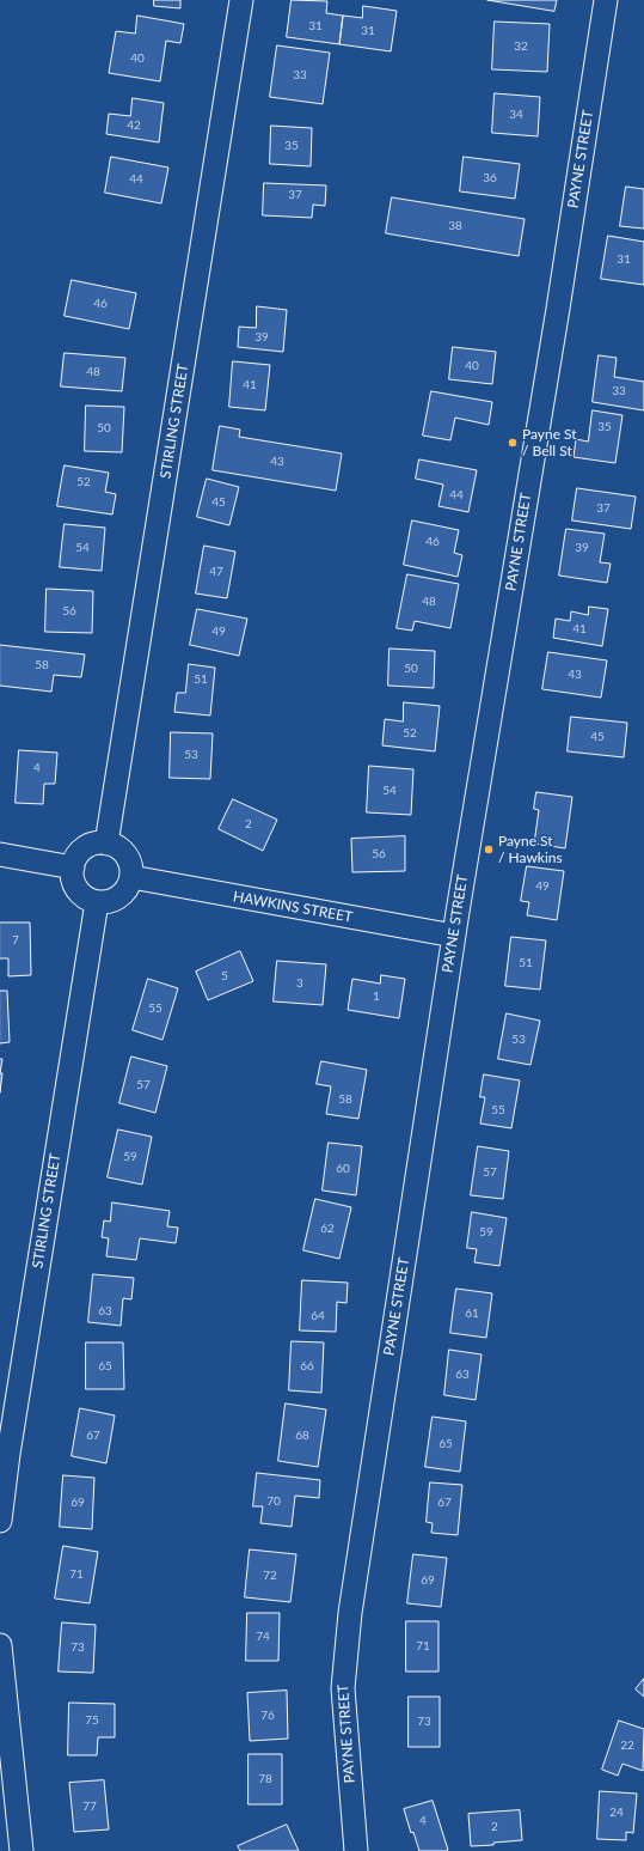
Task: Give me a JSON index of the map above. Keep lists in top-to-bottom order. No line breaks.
{"streets":{"street":["PAYNE STREET","STIRLING STREET","HAWKINS STREET"]},"crossings":[["PAYNE STREET","HAWKINS STREET"],["STIRLING STREET","HAWKINS STREET"]],"places":["Payne St / Bell St","Payne St / Hawkins"],"house_numbers":["31","31","32","40","33","34","42","35","36","44","37","38","31","46","39","40","48","41","33","35","50","43","52","44","45","37","46","54","39","47","48","56","41","49","58","50","43","51","52","45","53","4","54","2","56","49","7","51","5","3","1","55","53","57","58","55","59","60","57","62","59","63","61","64","65","66","63","67","68","65","70","69","67","71","72","69","74","71","73","76","75","73","22","78","77","24","4","2"]}
